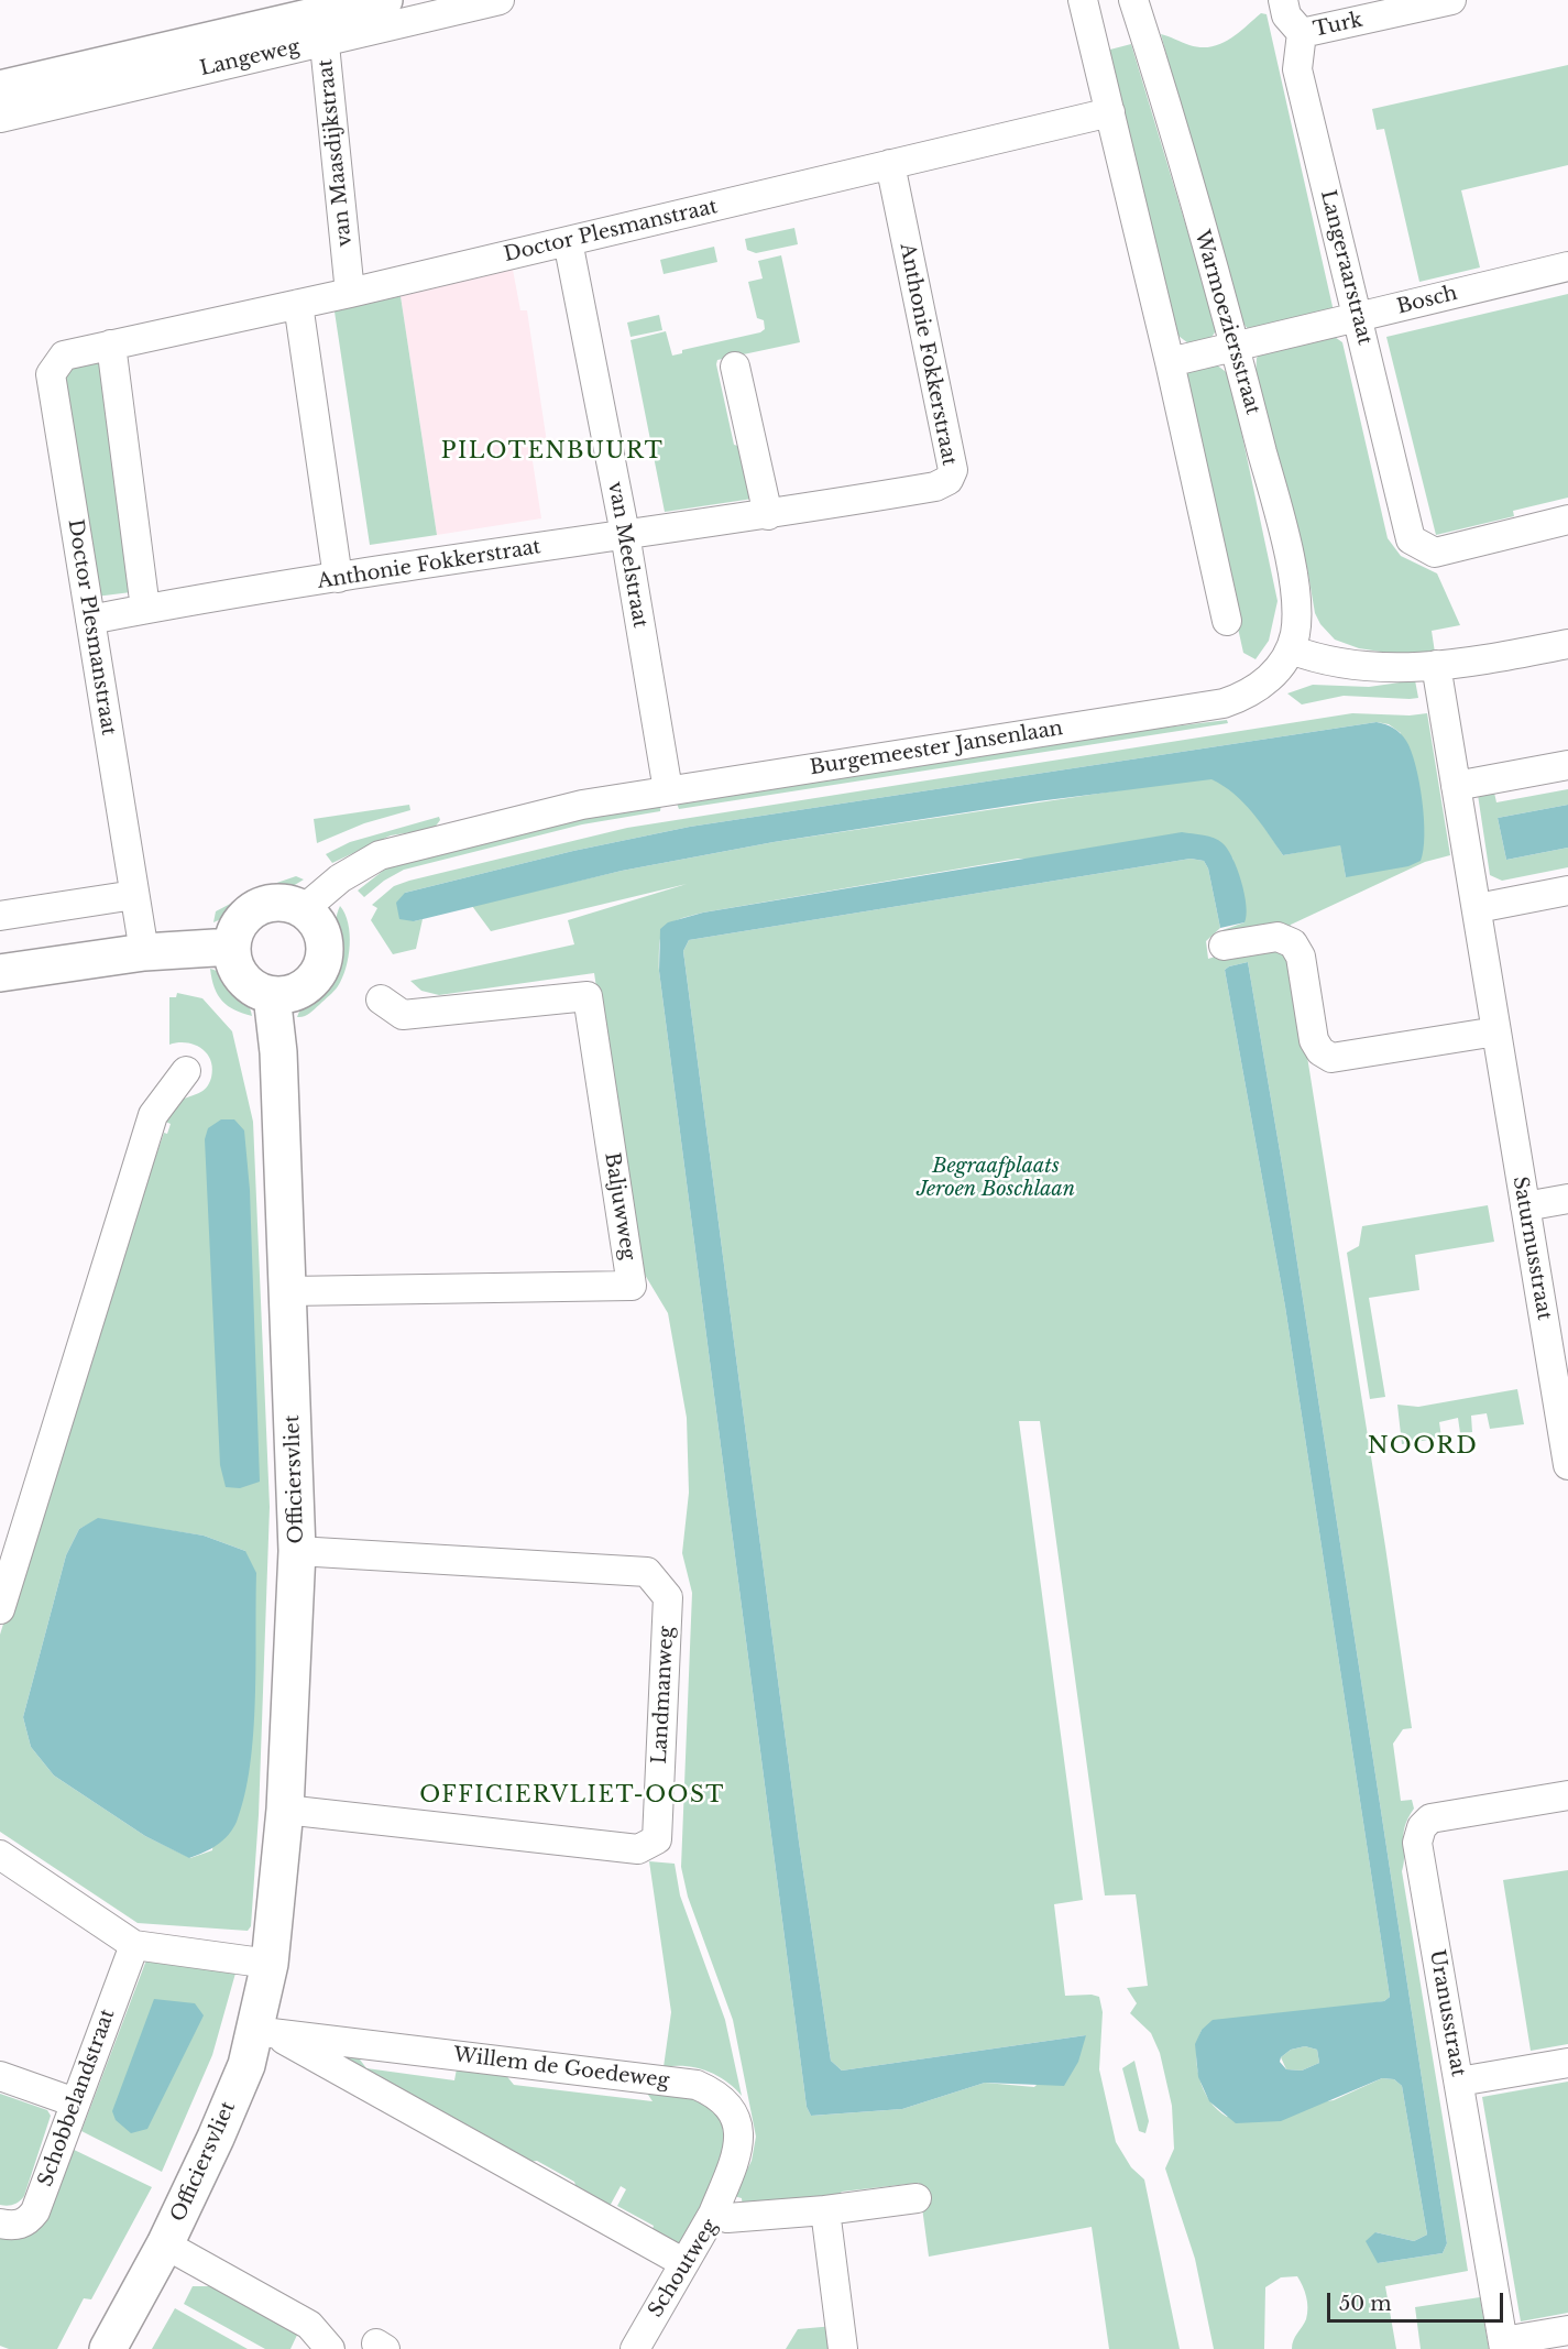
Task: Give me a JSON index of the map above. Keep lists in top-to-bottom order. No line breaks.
{"streets":{"main road":["Langeweg","Officiersvliet"],"street":["Turk","van Maasdijkstraat","Doctor Plesmanstraat","Langeraarstraat","Bosch","Warmoeziersstraat","Anthonie Fokkerstraat","van Meelstraat","Burgemeester Jansenlaan","Baljuwweg","Saturnusstraat","Landmanweg","Uranusstraat","Willem de Goedeweg","Schobbelandstraat","Schoutweg"]},"crossings":[["Turk","Langeraarstraat"],["Langeweg","van Maasdijkstraat"],["van Maasdijkstraat","Doctor Plesmanstraat"],["Doctor Plesmanstraat","Anthonie Fokkerstraat"],["Doctor Plesmanstraat","van Meelstraat"],["Langeraarstraat","Bosch"],["Bosch","Warmoeziersstraat"],["Warmoeziersstraat","Burgemeester Jansenlaan"],["Anthonie Fokkerstraat","van Meelstraat"],["van Meelstraat","Burgemeester Jansenlaan"],["Burgemeester Jansenlaan","Officiersvliet"],["Baljuwweg","Officiersvliet"],["Officiersvliet","Landmanweg"],["Officiersvliet","Willem de Goedeweg"],["Willem de Goedeweg","Schoutweg"]],"districts":["PILOTENBUURT","NOORD","OFFICIERVLIET-OOST"],"parks":["Begraafplaats Jeroen Boschlaan"],"scale_bar":"50 m"}
